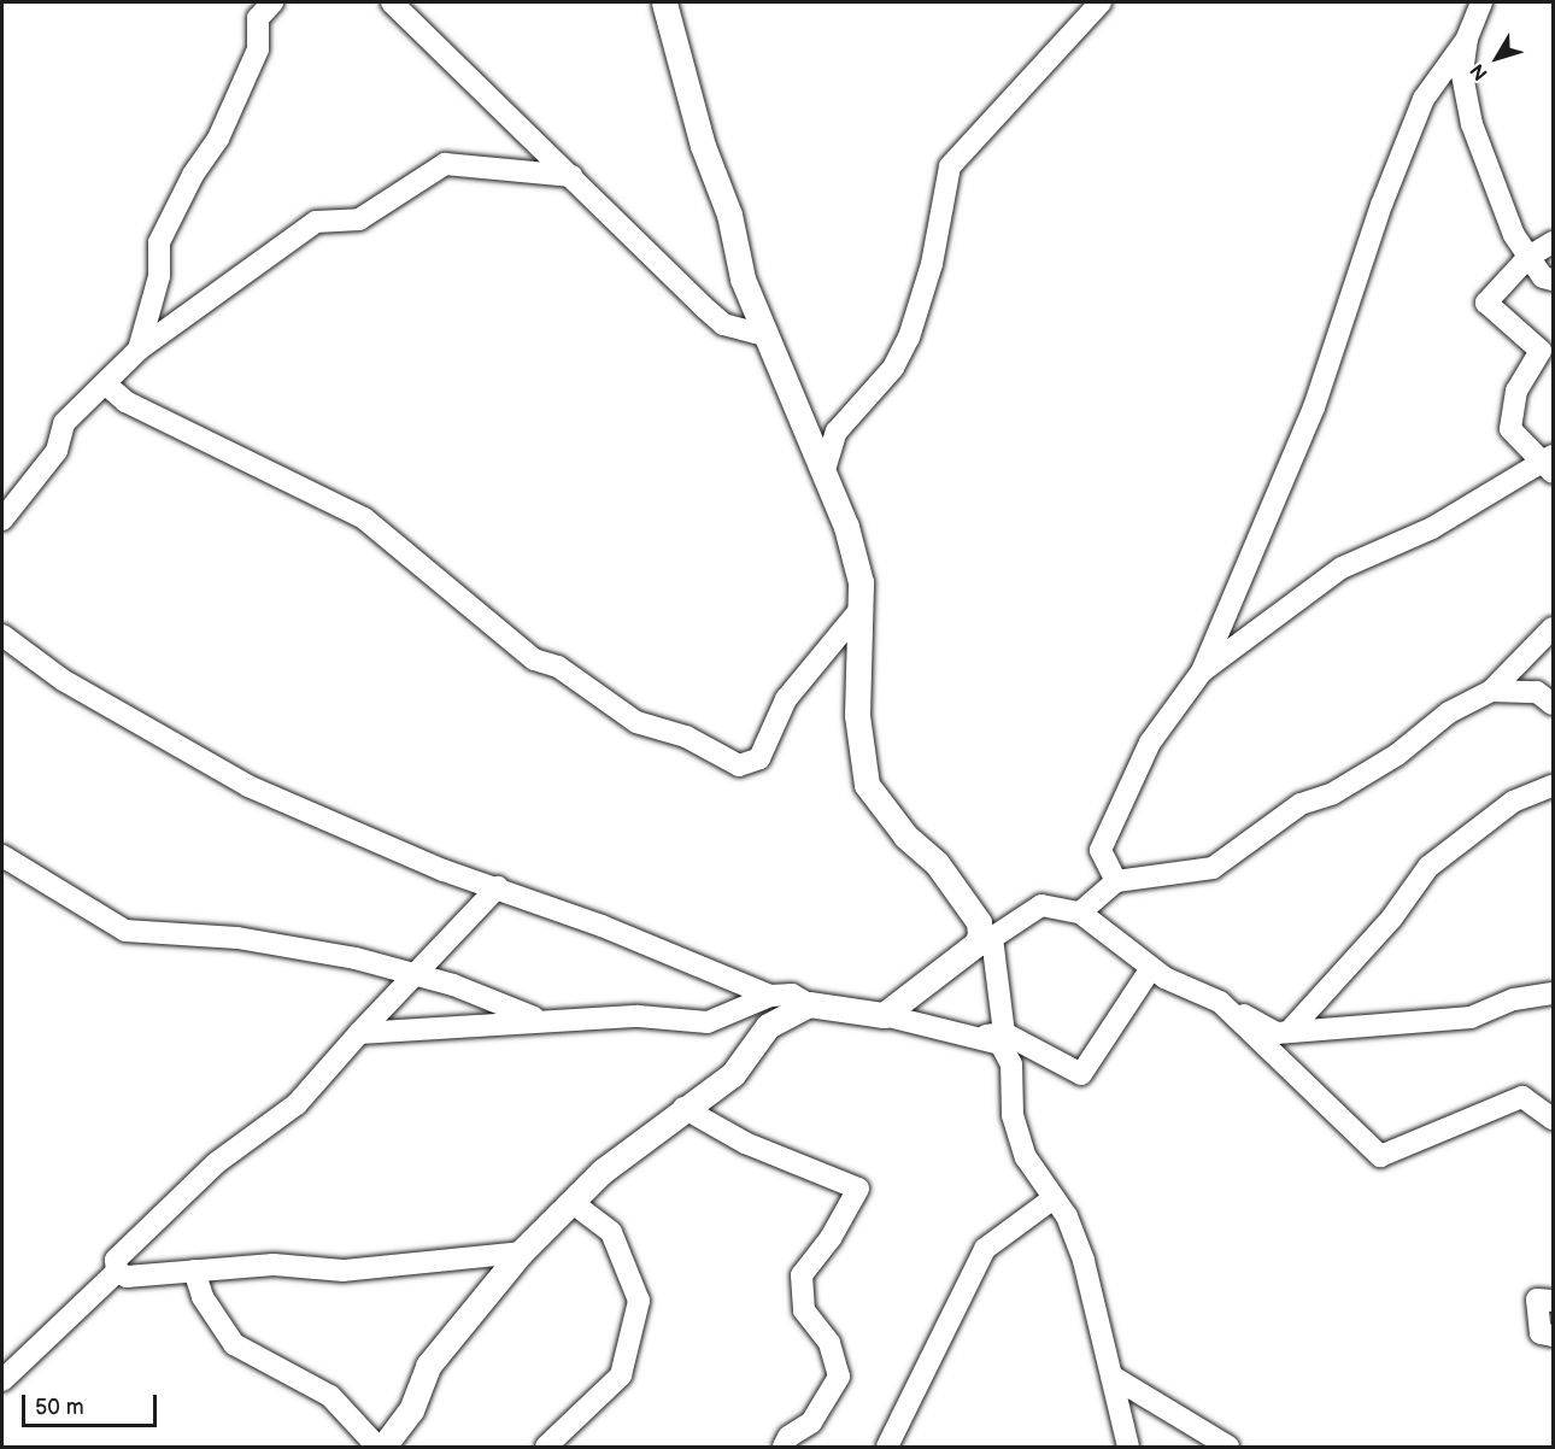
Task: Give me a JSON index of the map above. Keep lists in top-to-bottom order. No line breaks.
{"scale_bar":"50 m","north":"bottom left"}
